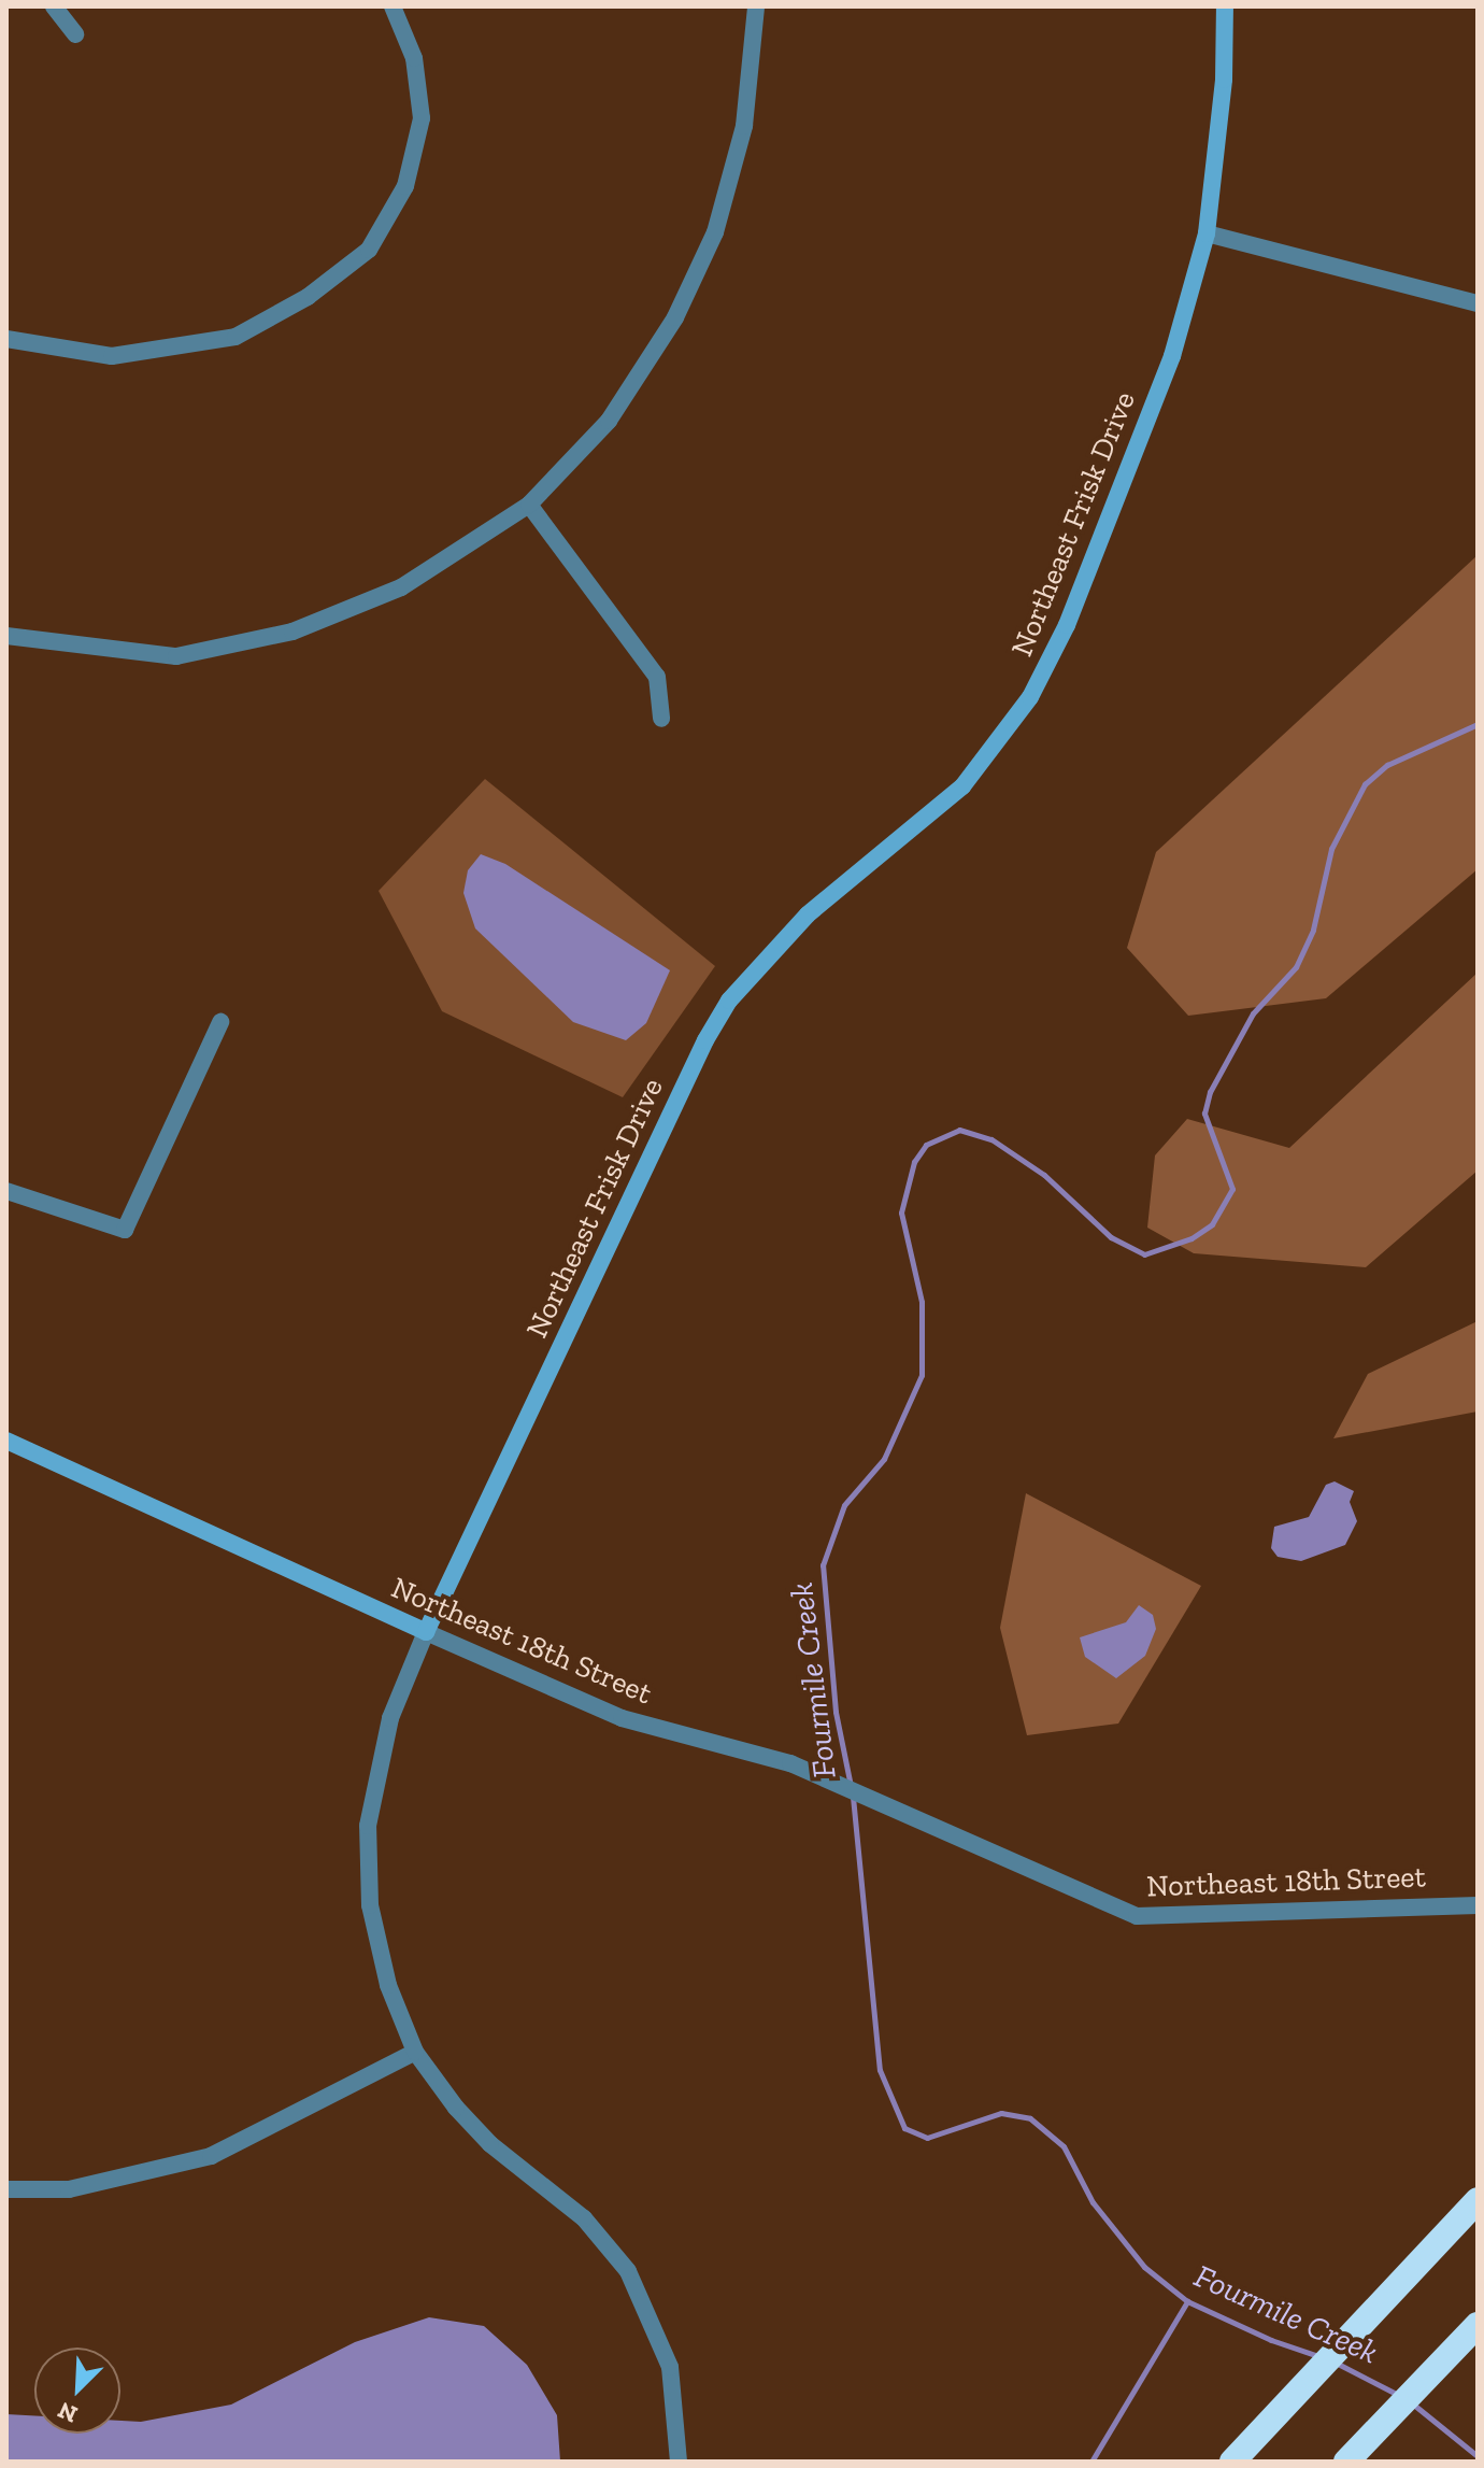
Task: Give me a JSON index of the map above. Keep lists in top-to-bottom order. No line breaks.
{"streets":{"street":["Northeast Frisk Drive","Northeast 18th Street"]},"crossings":[["Northeast Frisk Drive","Northeast 18th Street"]],"water":["Fourmile Creek"],"north":"bottom left"}
